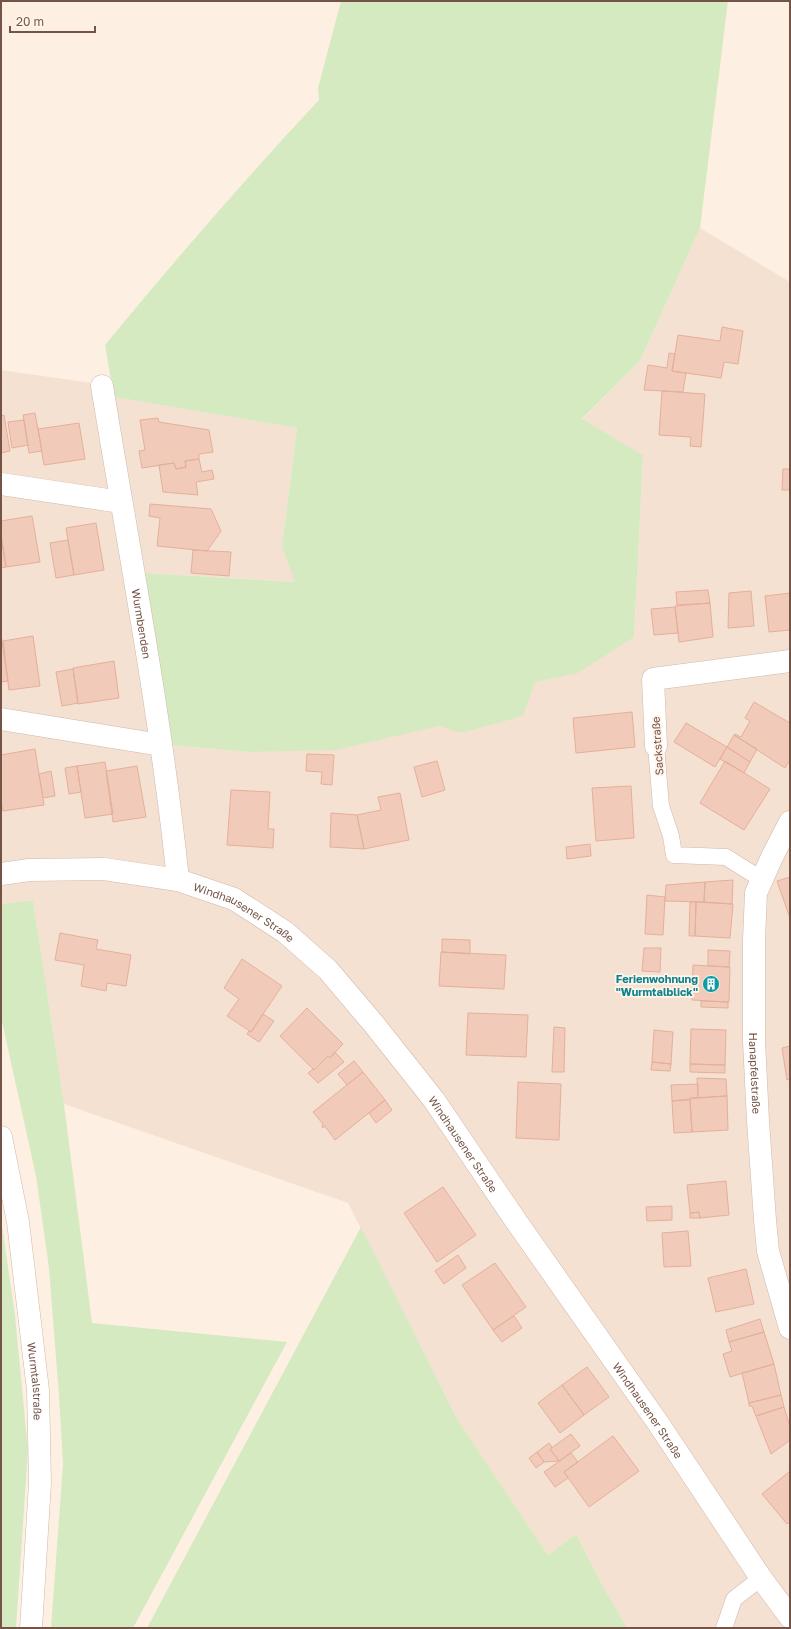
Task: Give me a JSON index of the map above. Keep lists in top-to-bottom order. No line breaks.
{"streets":{"street":["Wurmbenden","Sackstraße","Windhausener Straße","Hanapfelstraße","Wurmtalstraße"]},"crossings":[["Wurmbenden","Windhausener Straße"],["Sackstraße","Hanapfelstraße"]],"places":{"building":["Ferienwohnung \"Wurmtalblick\""]},"scale_bar":"20 m"}
